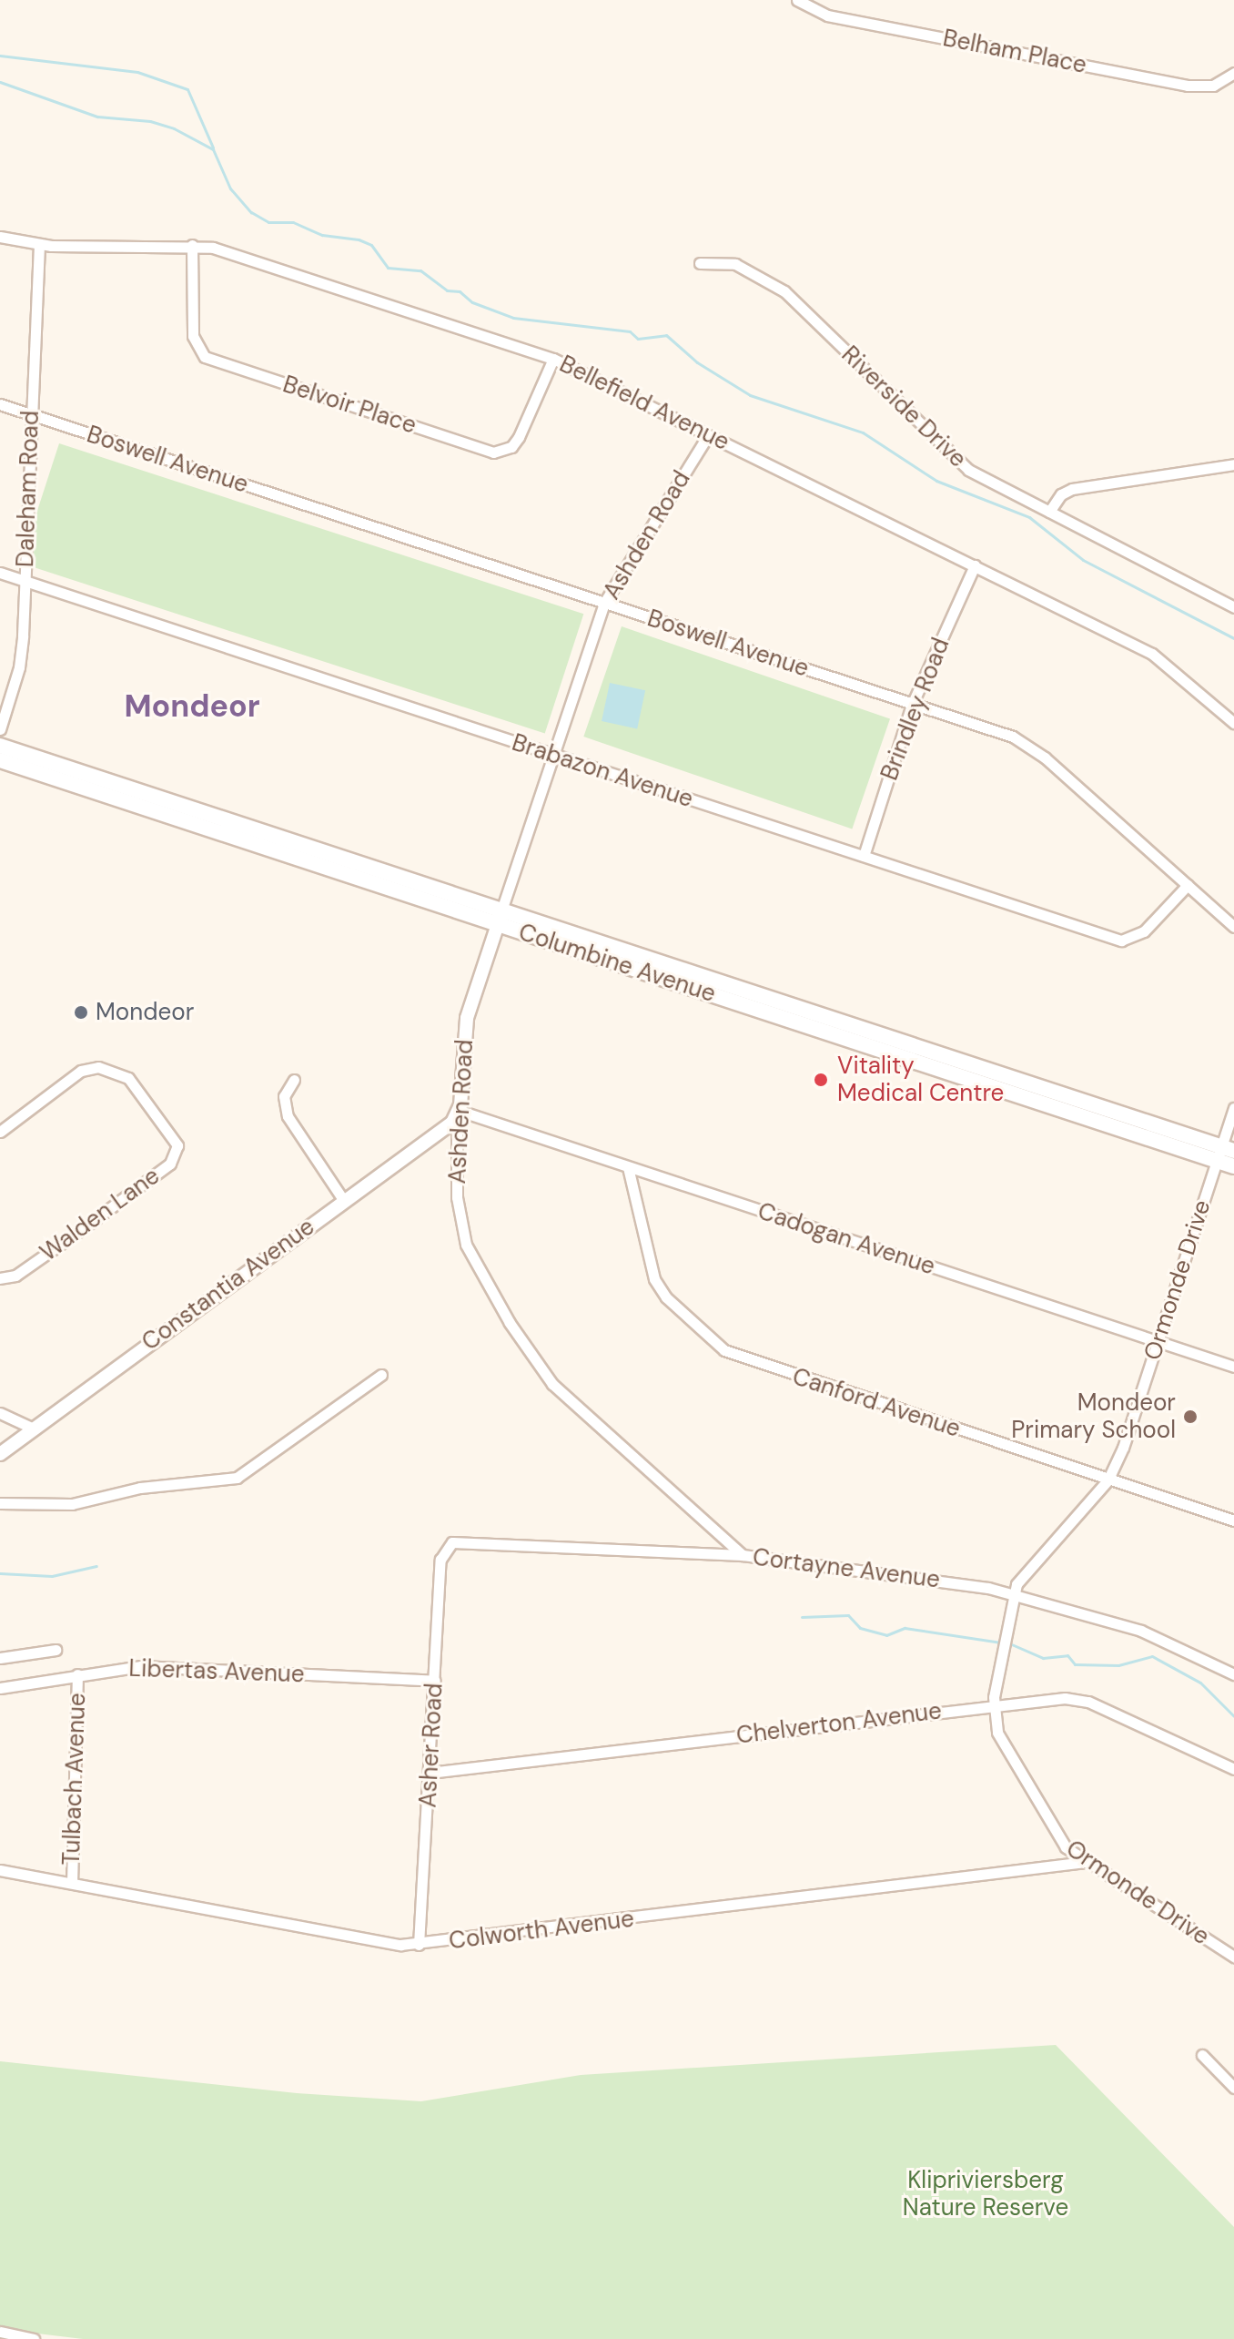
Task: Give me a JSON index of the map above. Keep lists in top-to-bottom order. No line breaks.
{"streets":{"main road":["Columbine Avenue"],"street":["Belham Place","Bellefield Avenue","Belvoir Place","Riverside Drive","Boswell Avenue","Daleham Road","Ashden Road","Brindley Road","Brabazon Avenue","Walden Lane","Cadogan Avenue","Ormonde Drive","Constantia Avenue","Canford Avenue","Cortayne Avenue","Libertas Avenue","Chelverton Avenue","Asher Road","Tulbach Avenue","Colworth Avenue"]},"crossings":[["Bellefield Avenue","Belvoir Place"],["Bellefield Avenue","Daleham Road"],["Bellefield Avenue","Ashden Road"],["Bellefield Avenue","Brindley Road"],["Boswell Avenue","Daleham Road"],["Boswell Avenue","Ashden Road"],["Boswell Avenue","Brindley Road"],["Boswell Avenue","Brabazon Avenue"],["Daleham Road","Brabazon Avenue"],["Ashden Road","Brabazon Avenue"],["Ashden Road","Columbine Avenue"],["Ashden Road","Cadogan Avenue"],["Ashden Road","Constantia Avenue"],["Ashden Road","Cortayne Avenue"],["Brindley Road","Brabazon Avenue"],["Columbine Avenue","Ormonde Drive"],["Cadogan Avenue","Ormonde Drive"],["Cadogan Avenue","Constantia Avenue"],["Cadogan Avenue","Canford Avenue"],["Ormonde Drive","Canford Avenue"],["Ormonde Drive","Cortayne Avenue"],["Ormonde Drive","Chelverton Avenue"],["Ormonde Drive","Colworth Avenue"],["Cortayne Avenue","Asher Road"],["Libertas Avenue","Asher Road"],["Libertas Avenue","Tulbach Avenue"],["Chelverton Avenue","Asher Road"],["Asher Road","Colworth Avenue"],["Tulbach Avenue","Colworth Avenue"]],"districts":["Mondeor"],"parks":["Klipriviersberg Nature Reserve"],"places":["Mondeor","Vitality Medical Centre","Mondeor Primary School"]}
